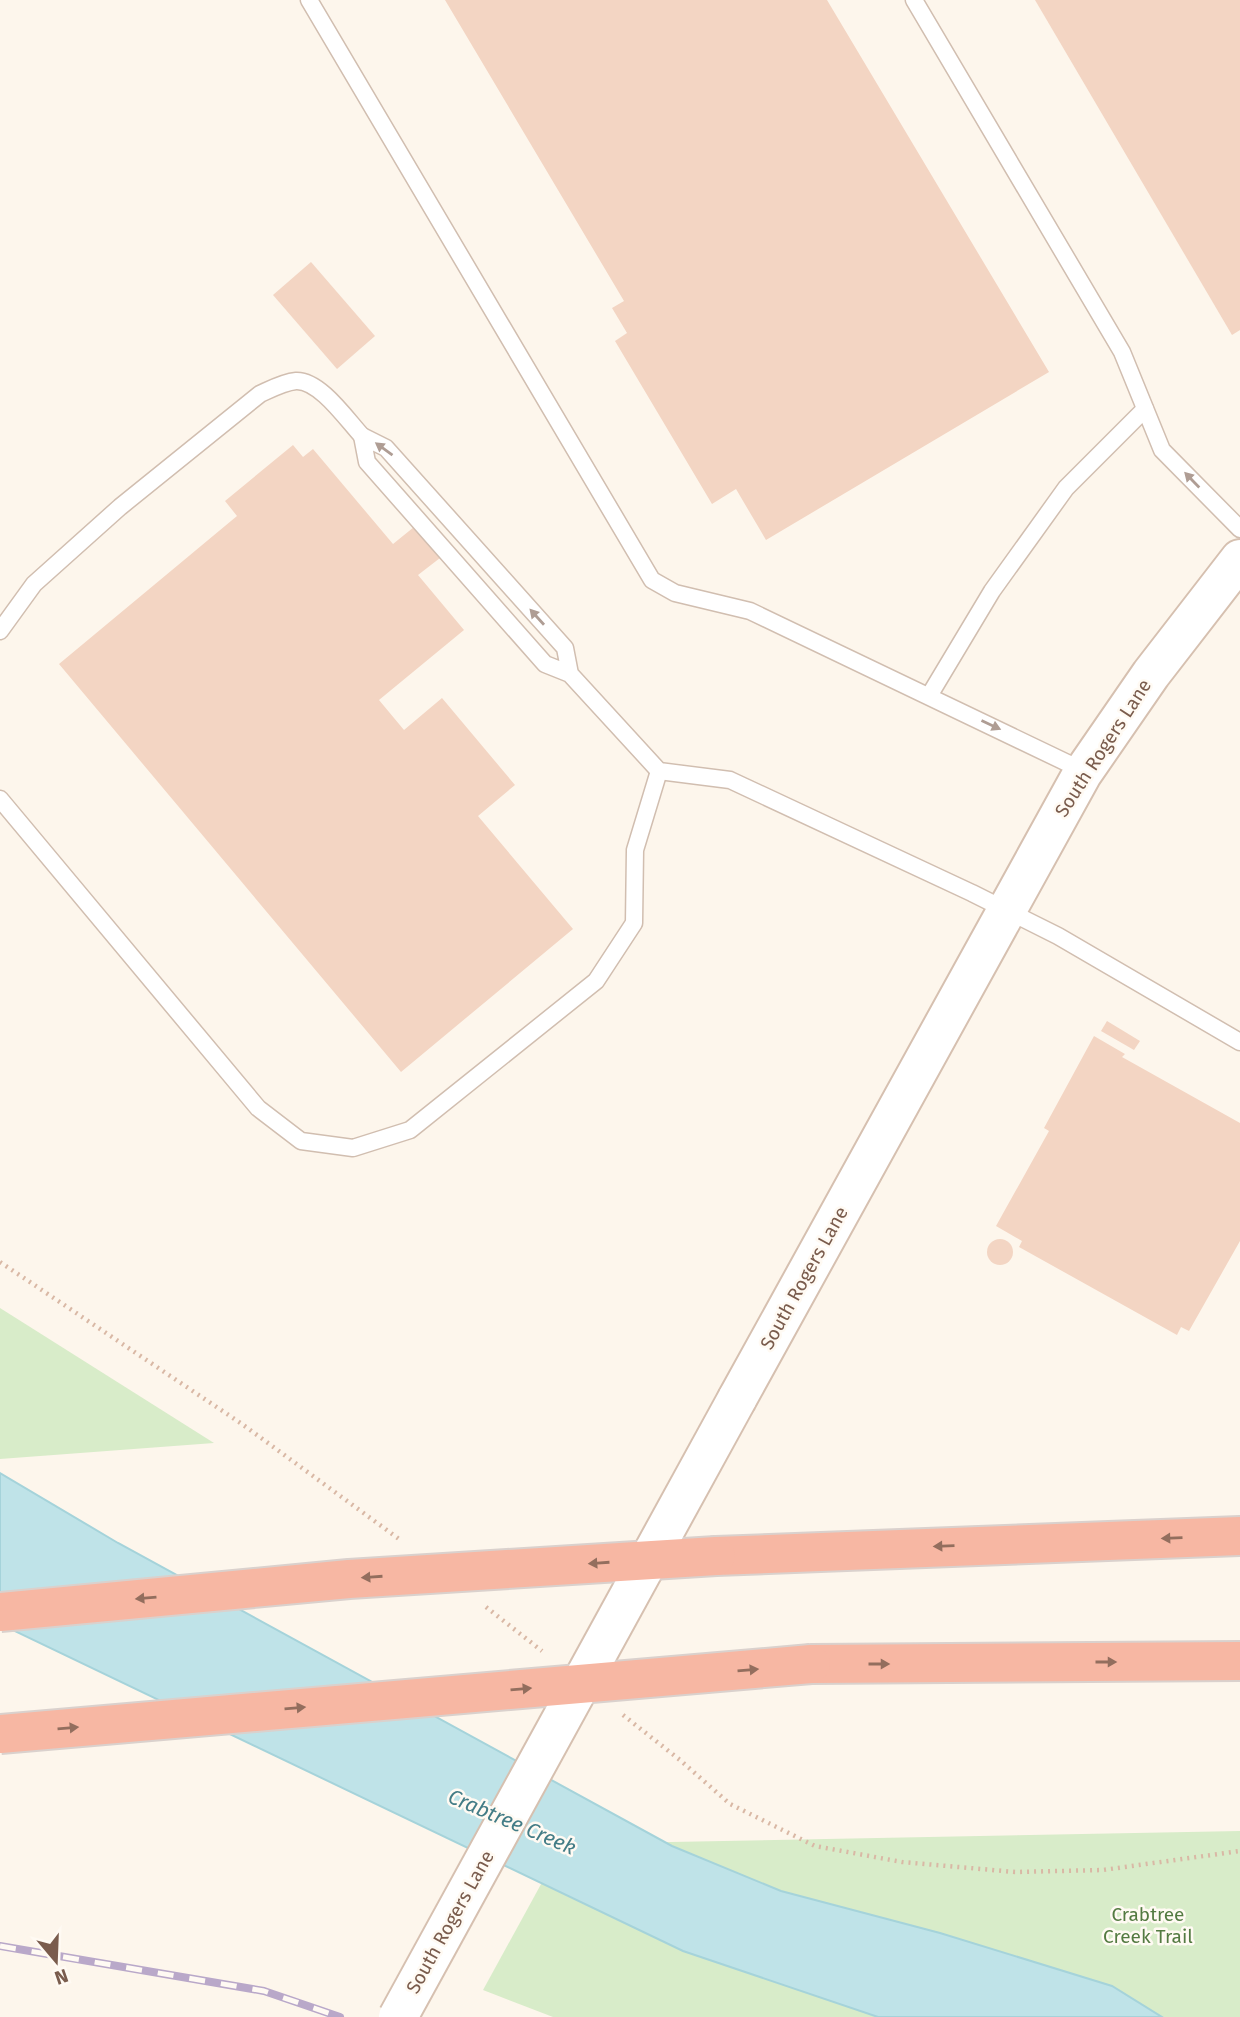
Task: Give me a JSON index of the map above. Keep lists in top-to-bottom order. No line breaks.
{"streets":{"street":["South Rogers Lane"]},"water":["Crabtree Creek"],"parks":["Crabtree Creek Trail"],"north":"bottom"}
